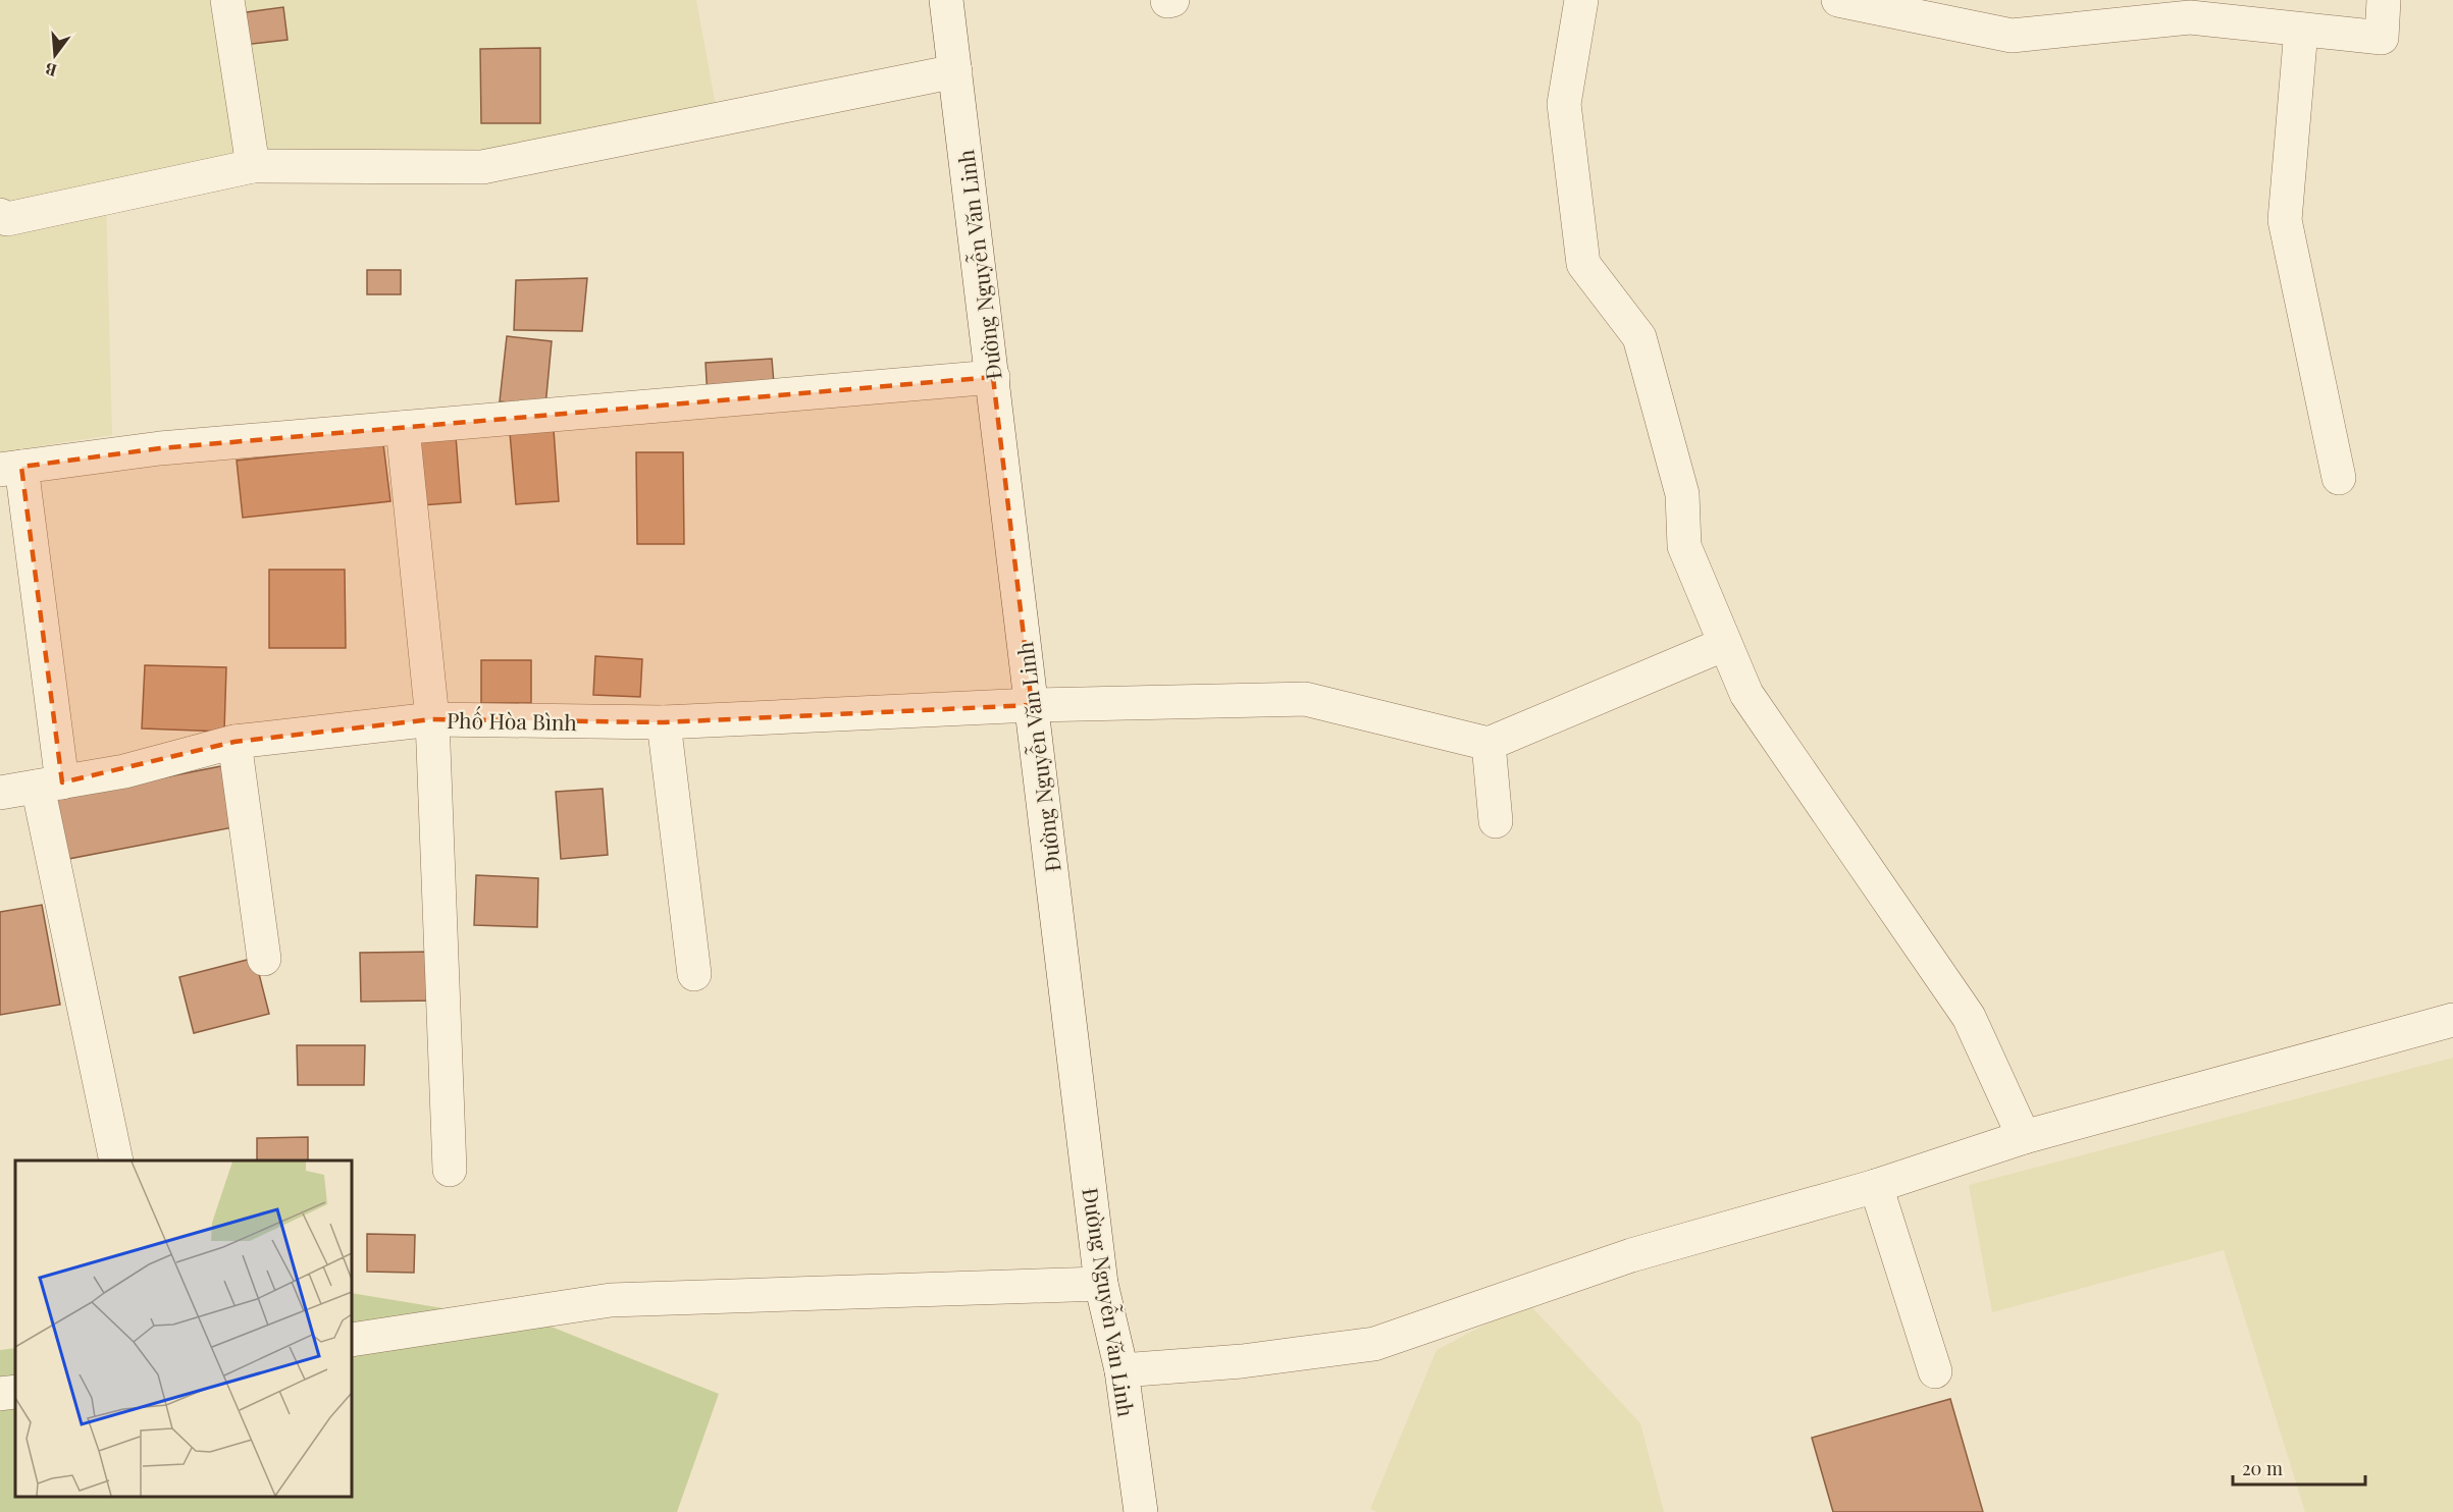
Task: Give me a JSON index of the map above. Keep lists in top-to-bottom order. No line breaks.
{"streets":{"street":["Đường Nguyễn Văn Linh","Phố Hòa Bình"]},"crossings":[["Đường Nguyễn Văn Linh","Phố Hòa Bình"]],"scale_bar":"20 m","north":"bottom"}
